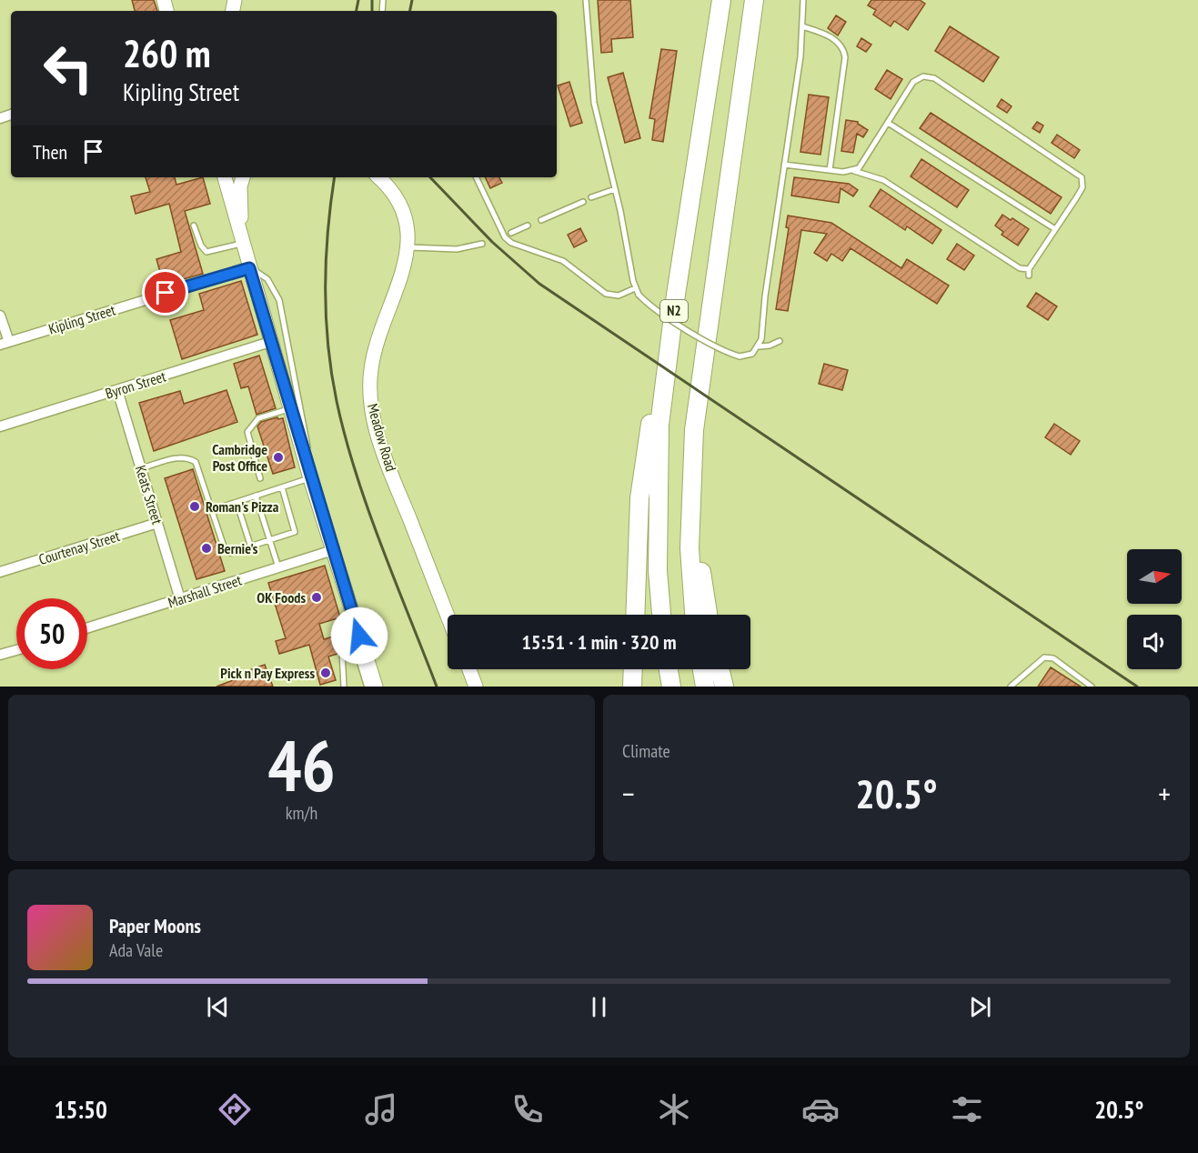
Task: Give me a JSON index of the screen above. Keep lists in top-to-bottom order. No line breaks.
{"streets":{"highway":["N2"],"main road":["Meadow Road"],"street":["Kipling Street","Byron Street","Keats Street","Courtenay Street","Marshall Street"]},"crossings":[["Byron Street","Keats Street"],["Keats Street","Courtenay Street"],["Keats Street","Marshall Street"]],"places":["Cambridge Post Office","Roman's Pizza","Bernie's","OK Foods","Pick n Pay Express"],"north":"right","page":{"turn":["260 m","Kipling Street"],"then":"Then","limit":"50","trip":"15:51 · 1 min · 320 m","tile":[["46","km/h"],"Climate"],"heat":["−","20.5°","+"],"song":["Paper Moons","Ada Vale"],"tabs":["15:50","20.5°"]}}
